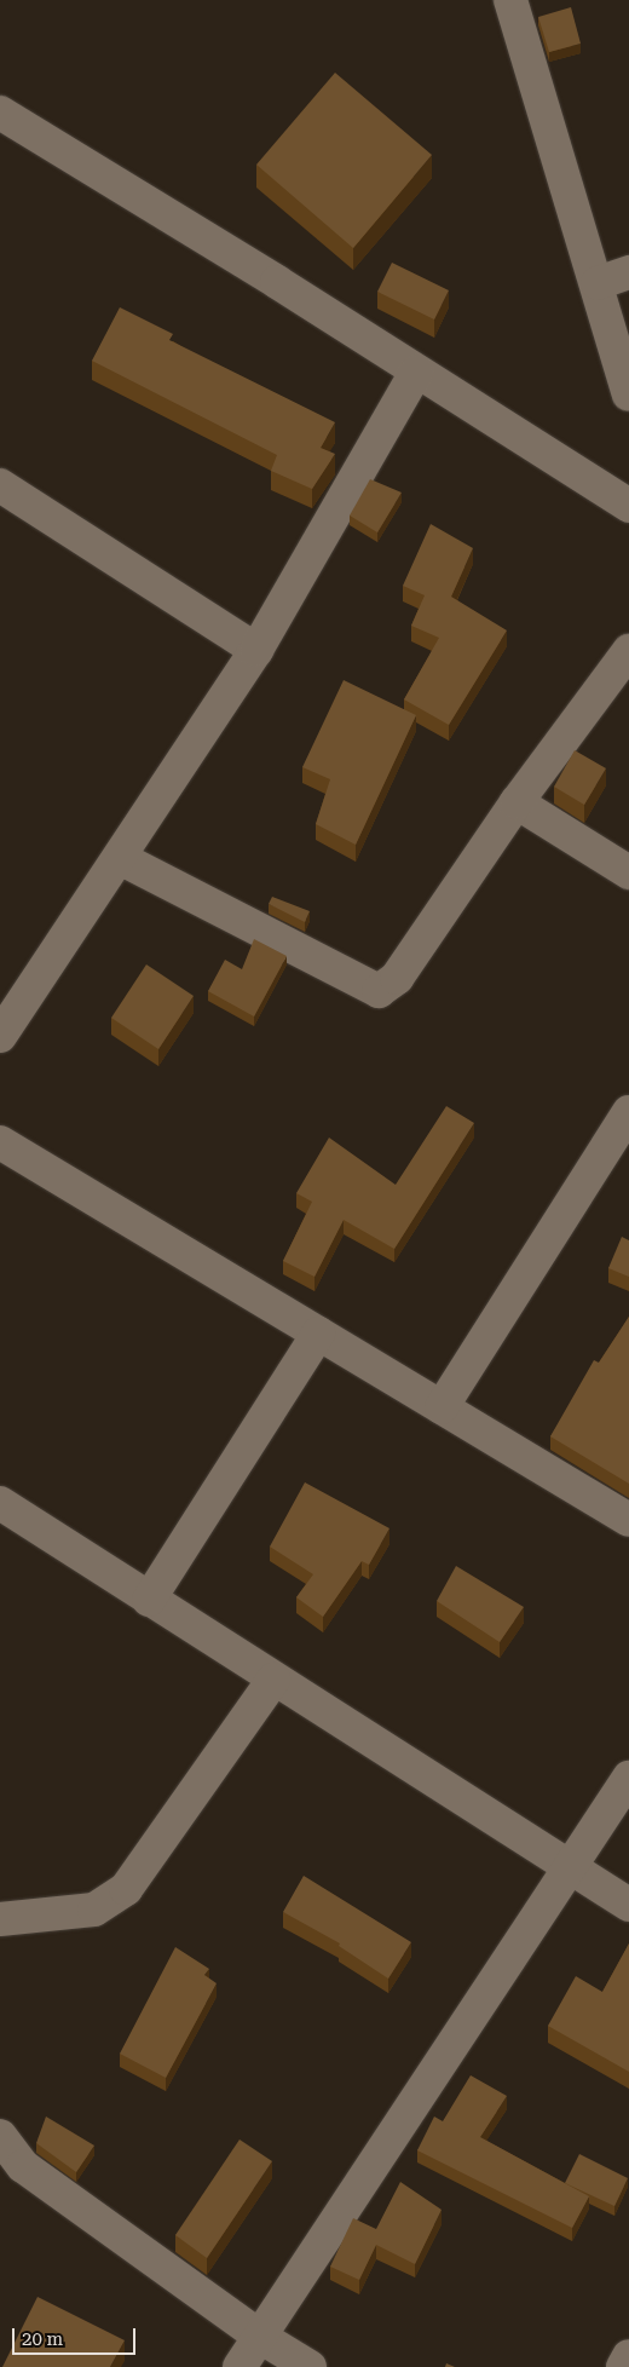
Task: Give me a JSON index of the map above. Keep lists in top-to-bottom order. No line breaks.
{"scale_bar":"20 m"}
